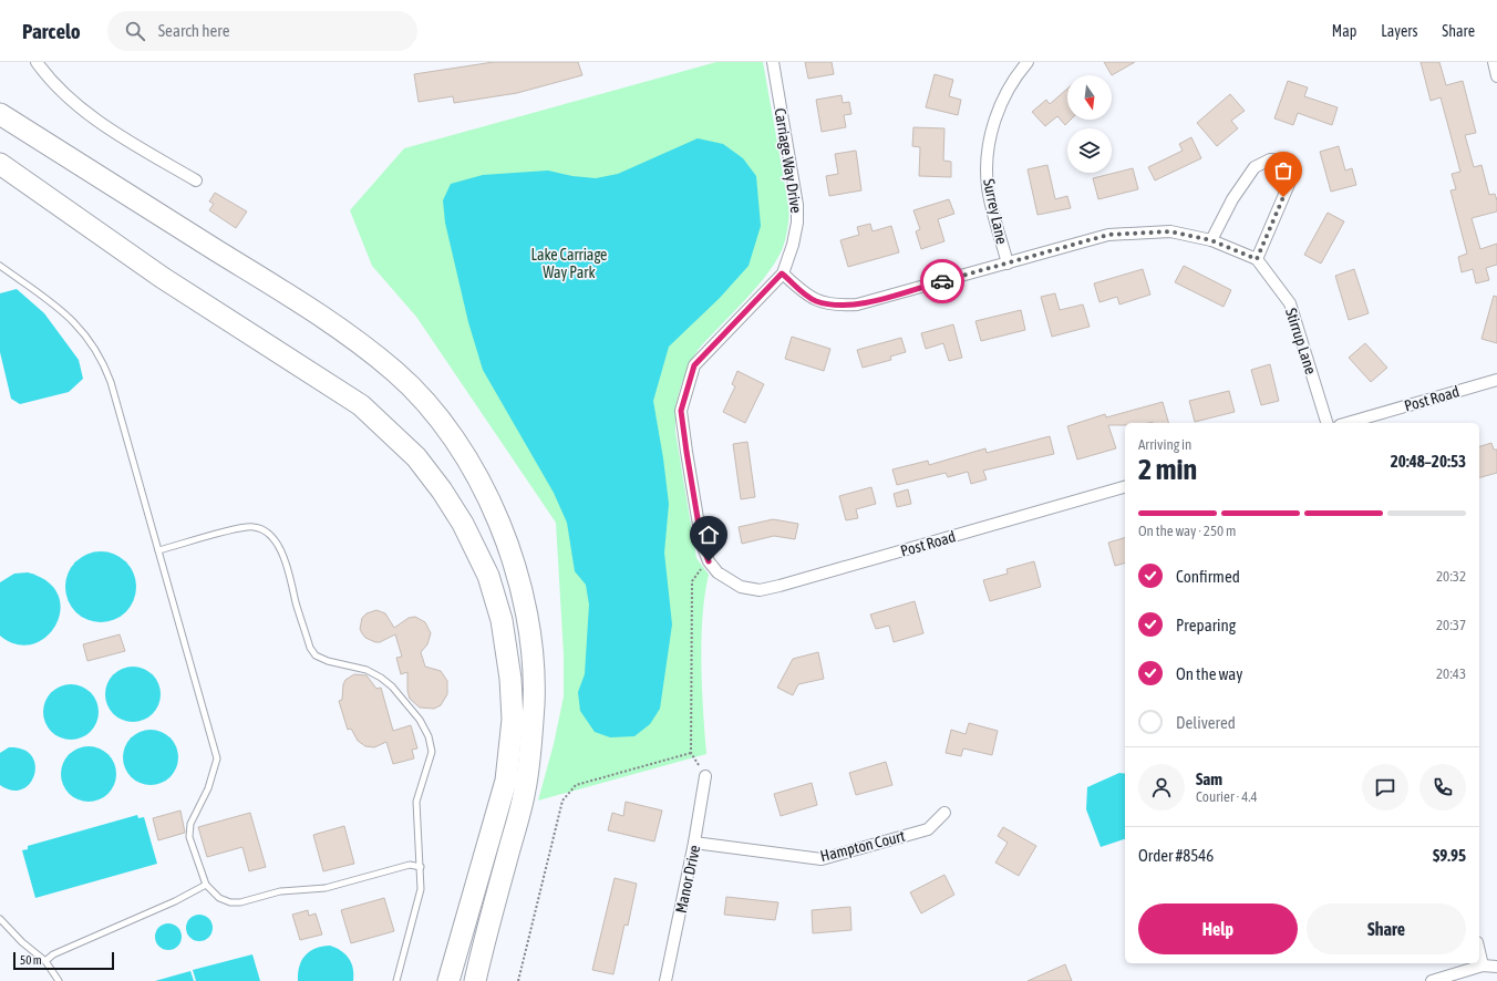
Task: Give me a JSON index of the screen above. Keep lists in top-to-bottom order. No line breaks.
{"streets":{"street":["Carriage Way Drive","Surrey Lane","Stirrup Lane","Post Road","Hampton Court","Manor Drive"]},"crossings":[["Carriage Way Drive","Post Road"],["Hampton Court","Manor Drive"]],"parks":["Lake Carriage Way Park"],"scale_bar":"50 m","north":"bottom","page":{"header":"Parcelo","search":"Search here","nav":["Map","Layers","Share"],"heading":["2 min","Arriving in","20:48–20:53"],"panel":["Sam","Courier · 4.4","Order #8546","$9.95"],"bar":"On the way · 250 m","list":[["Confirmed","20:32"],["Preparing","20:37"],["On the way","20:43"],"Delivered"],"buttons":["Help","Share"],"scale":"50 m"}}
